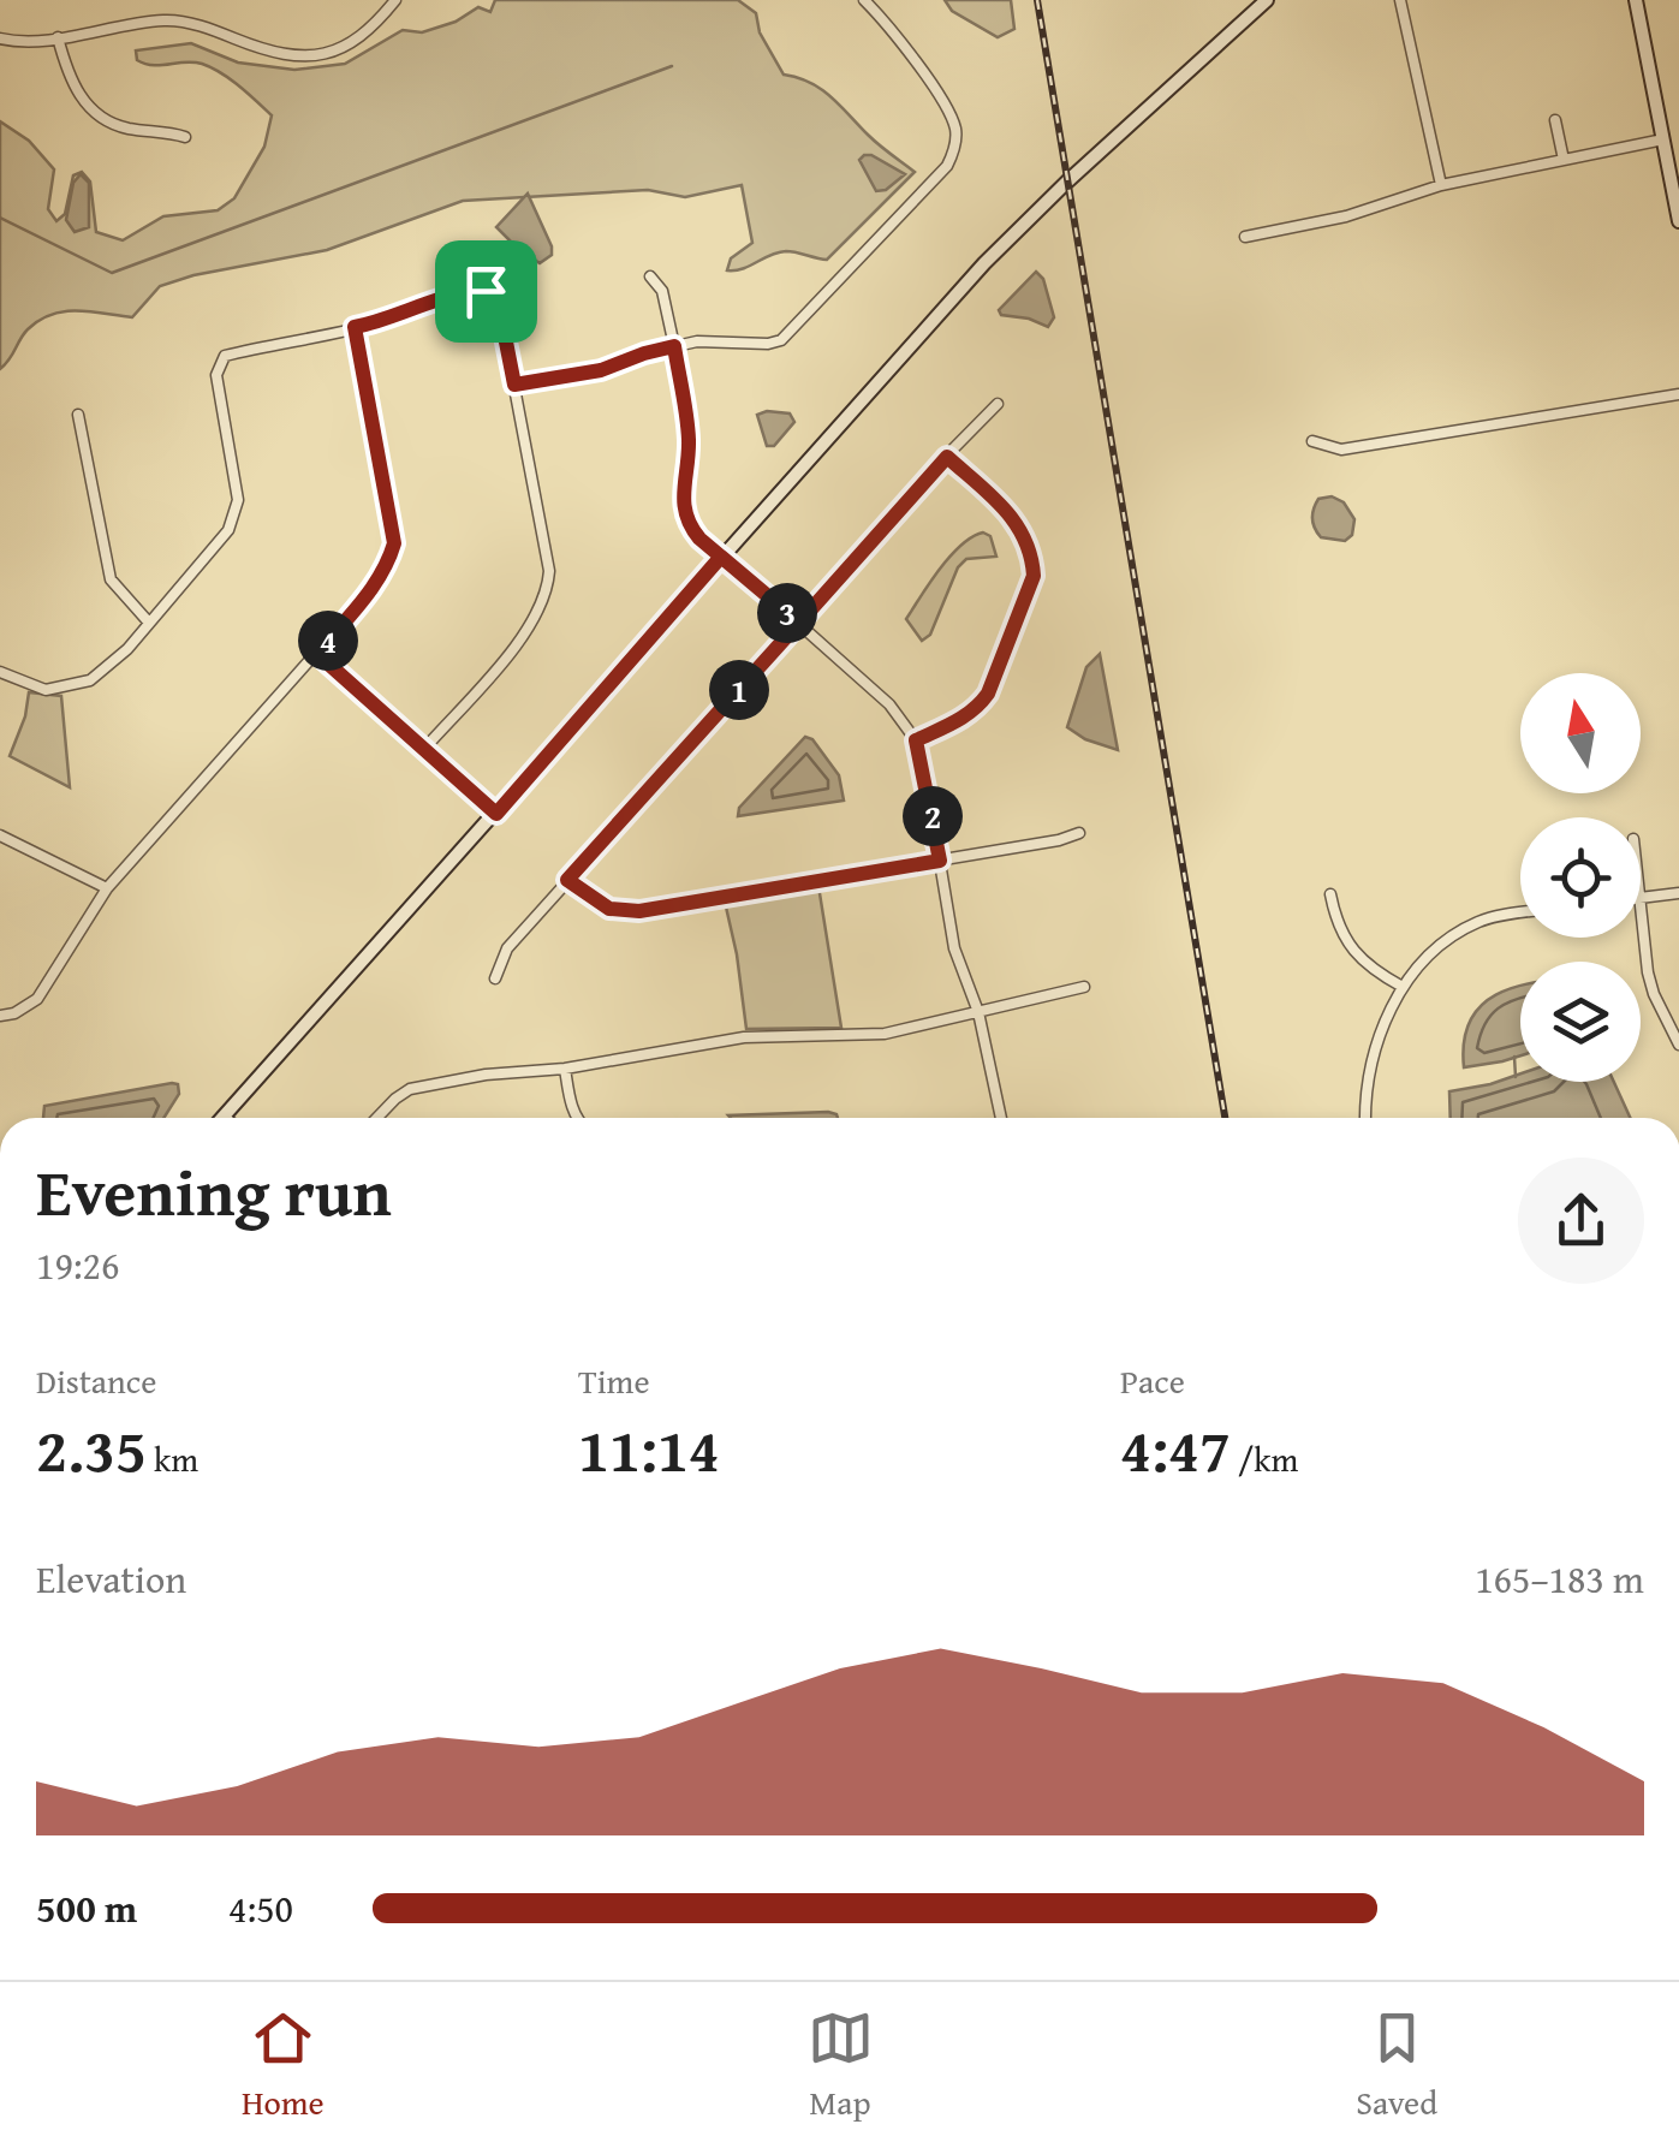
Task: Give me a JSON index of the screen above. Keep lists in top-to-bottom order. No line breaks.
{"north":"top","page":{"pins":["3","4","1","2"],"heading":["Evening run","19:26"],"stats":[["Distance","2.35 km"],["Time","11:14"],["Pace","4:47 /km"]],"chart":["Elevation","165–183 m"],"list":[{"name":"500 m","note":"4:50"}],"tabs":["Home","Map","Saved"]}}
